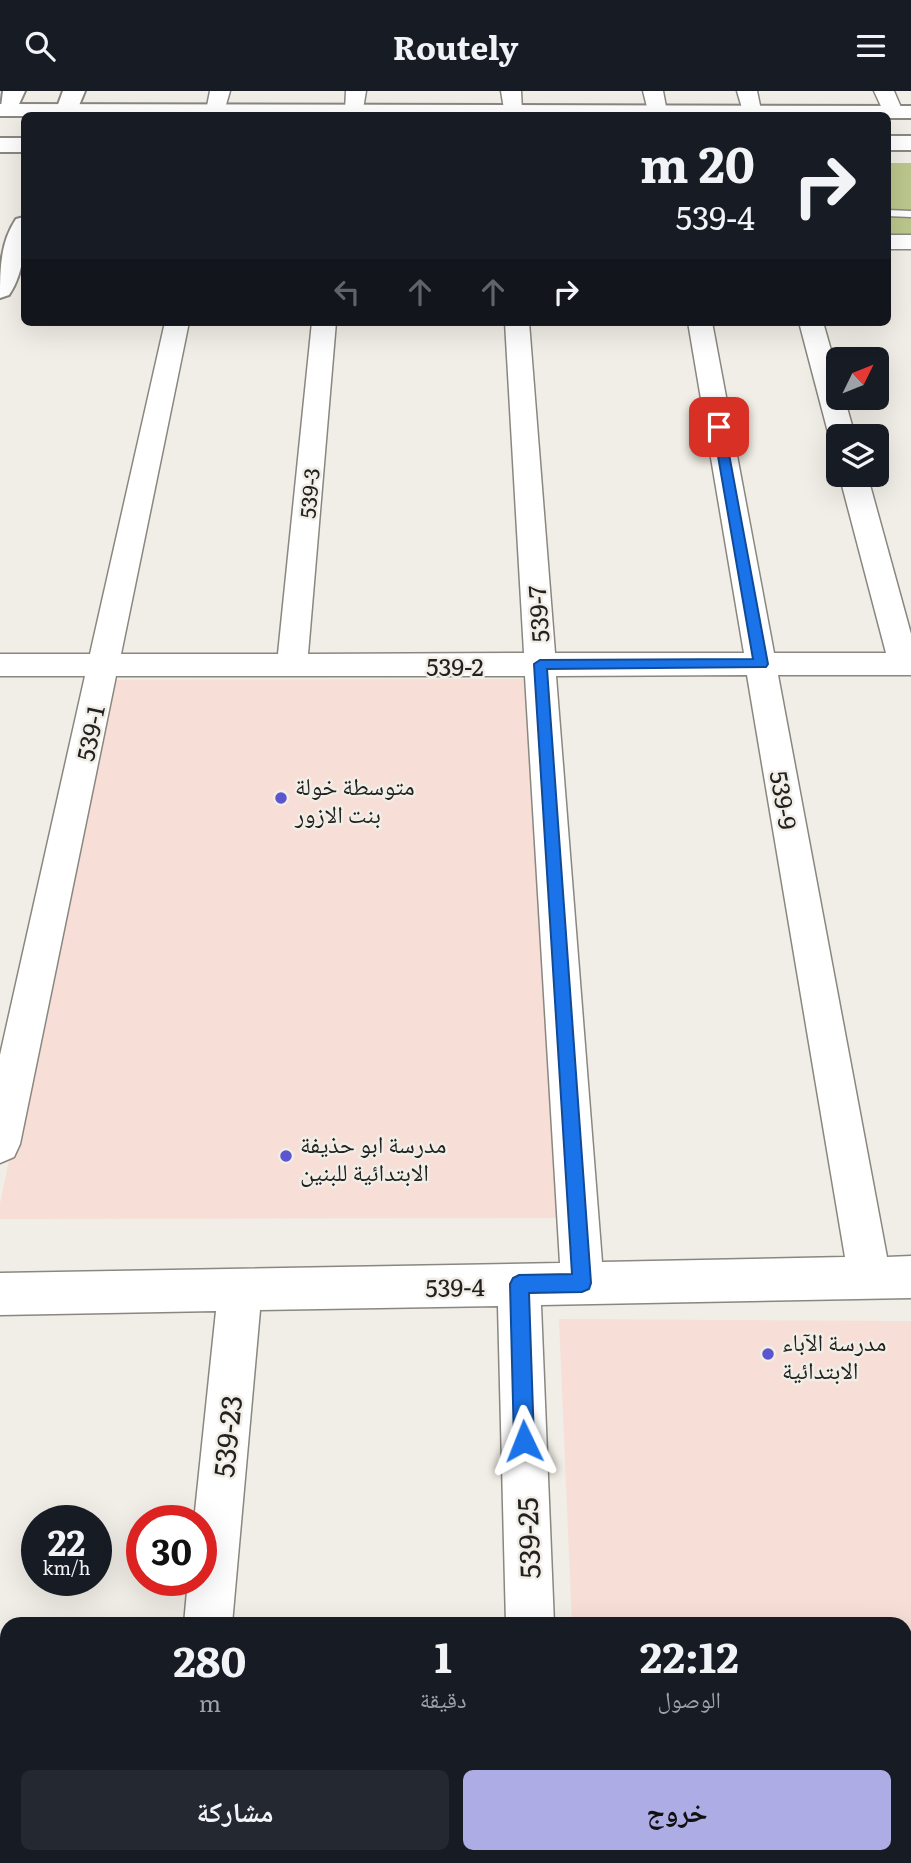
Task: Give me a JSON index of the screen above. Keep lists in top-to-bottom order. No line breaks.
{"streets":{"street":["539-3","539-7","539-2","539-1","539-9","539-4","539-23","539-25"]},"crossings":[["539-3","539-2"],["539-7","539-2"],["539-7","539-4"],["539-2","539-1"],["539-2","539-9"],["539-9","539-4"],["539-4","539-23"],["539-4","539-25"]],"places":["متوسطة خولة بنت الازور","مدرسة ابو حذيفة الابتدائية للبنين","مدرسة الآباء الابتدائية"],"north":"top right","page":{"header":"Routely","turn":["20 m","539-4"],"speed":"22 km/h","limit":"30","eta":["22:12","الوصول","1","دقيقة","280","m"],"buttons":["خروج","مشاركة"]}}
